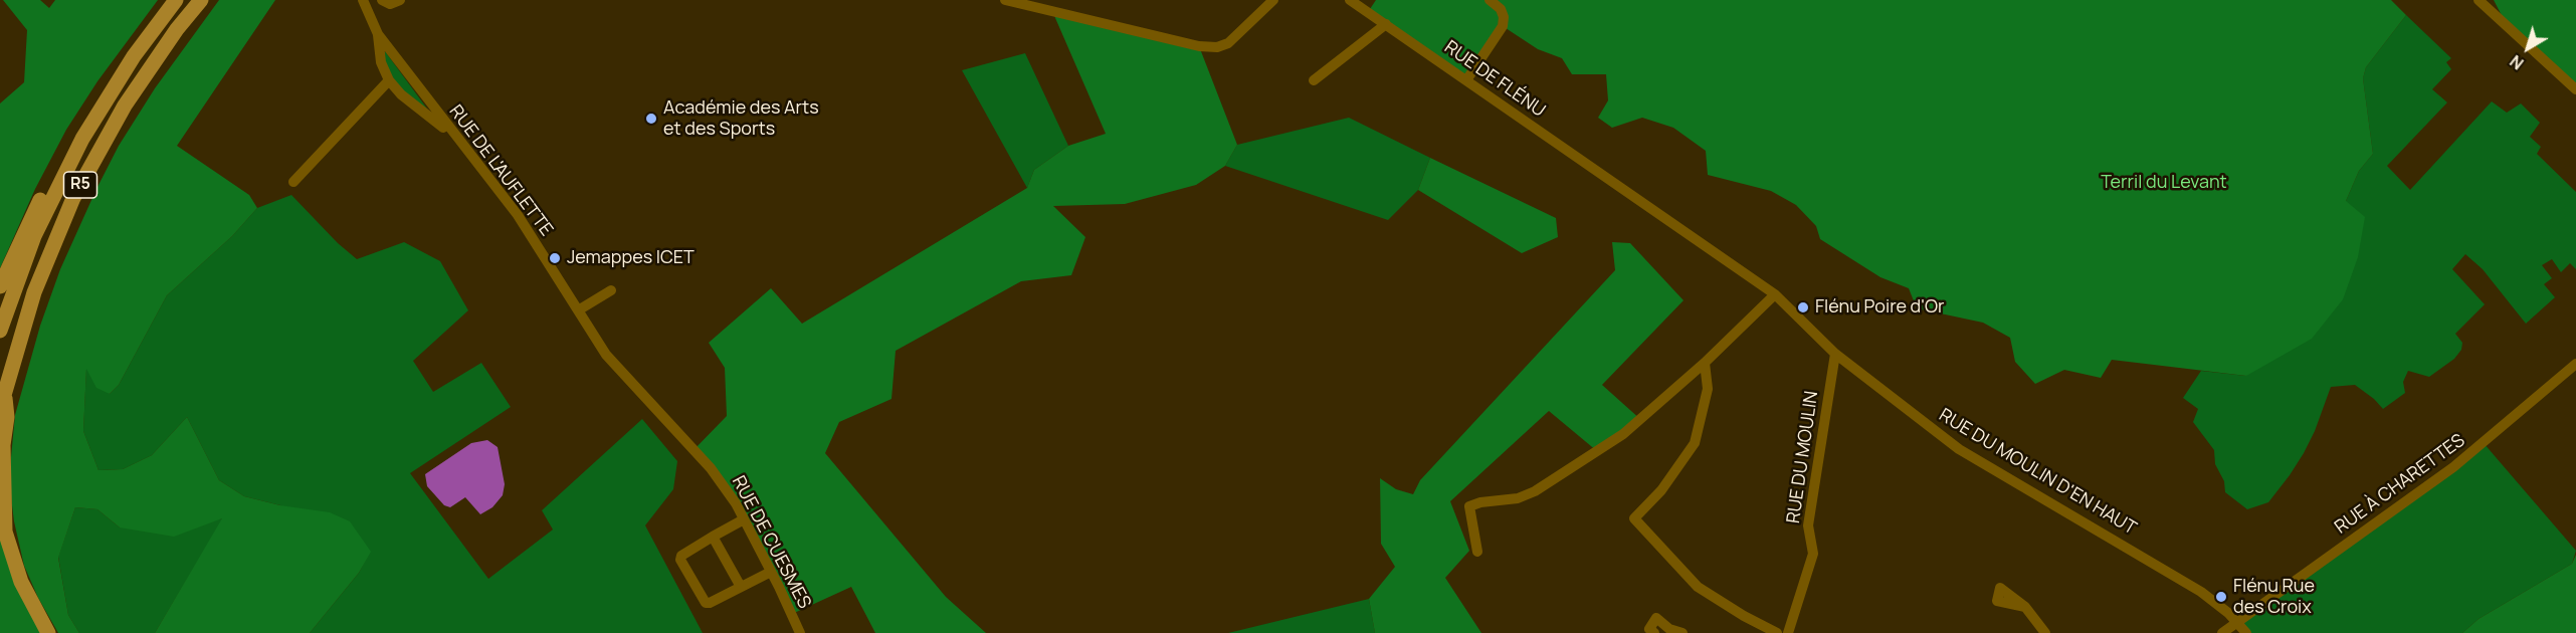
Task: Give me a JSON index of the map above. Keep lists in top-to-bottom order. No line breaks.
{"streets":{"highway":["R5"],"street":["RUE DE FLÉNU","RUE DE L'AUFLETTE","RUE DU MOULIN","RUE DU MOULIN D'EN HAUT","RUE À CHARETTES","RUE DE CUESMES"]},"crossings":[["RUE DE FLÉNU","RUE DU MOULIN D'EN HAUT"],["RUE DE L'AUFLETTE","RUE DE CUESMES"],["RUE DU MOULIN","RUE DU MOULIN D'EN HAUT"],["RUE DU MOULIN D'EN HAUT","RUE À CHARETTES"]],"parks":["Terril du Levant"],"places":["Académie des Arts et des Sports","Jemappes ICET","Flénu Poire d'Or","Flénu Rue des Croix"],"north":"bottom left"}
